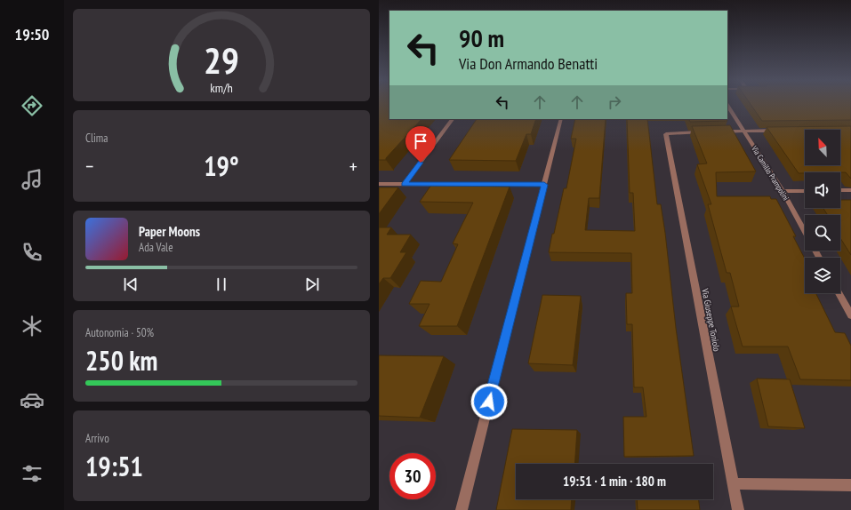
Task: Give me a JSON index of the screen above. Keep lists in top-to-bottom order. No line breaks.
{"streets":{"street":["Via Camillo Prampolini","Via Giuseppe Toniolo"]},"north":"top left","page":{"tabs":"19:50","turn":["90 m","Via Don Armando Benatti"],"tile":["Clima",["Autonomia · 50%","250 km"],["Arrivo","19:51"]],"heat":["−","19°","+"],"song":["Paper Moons","Ada Vale"],"limit":"30","trip":"19:51 · 1 min · 180 m","gauge":["29","km/h"]}}
